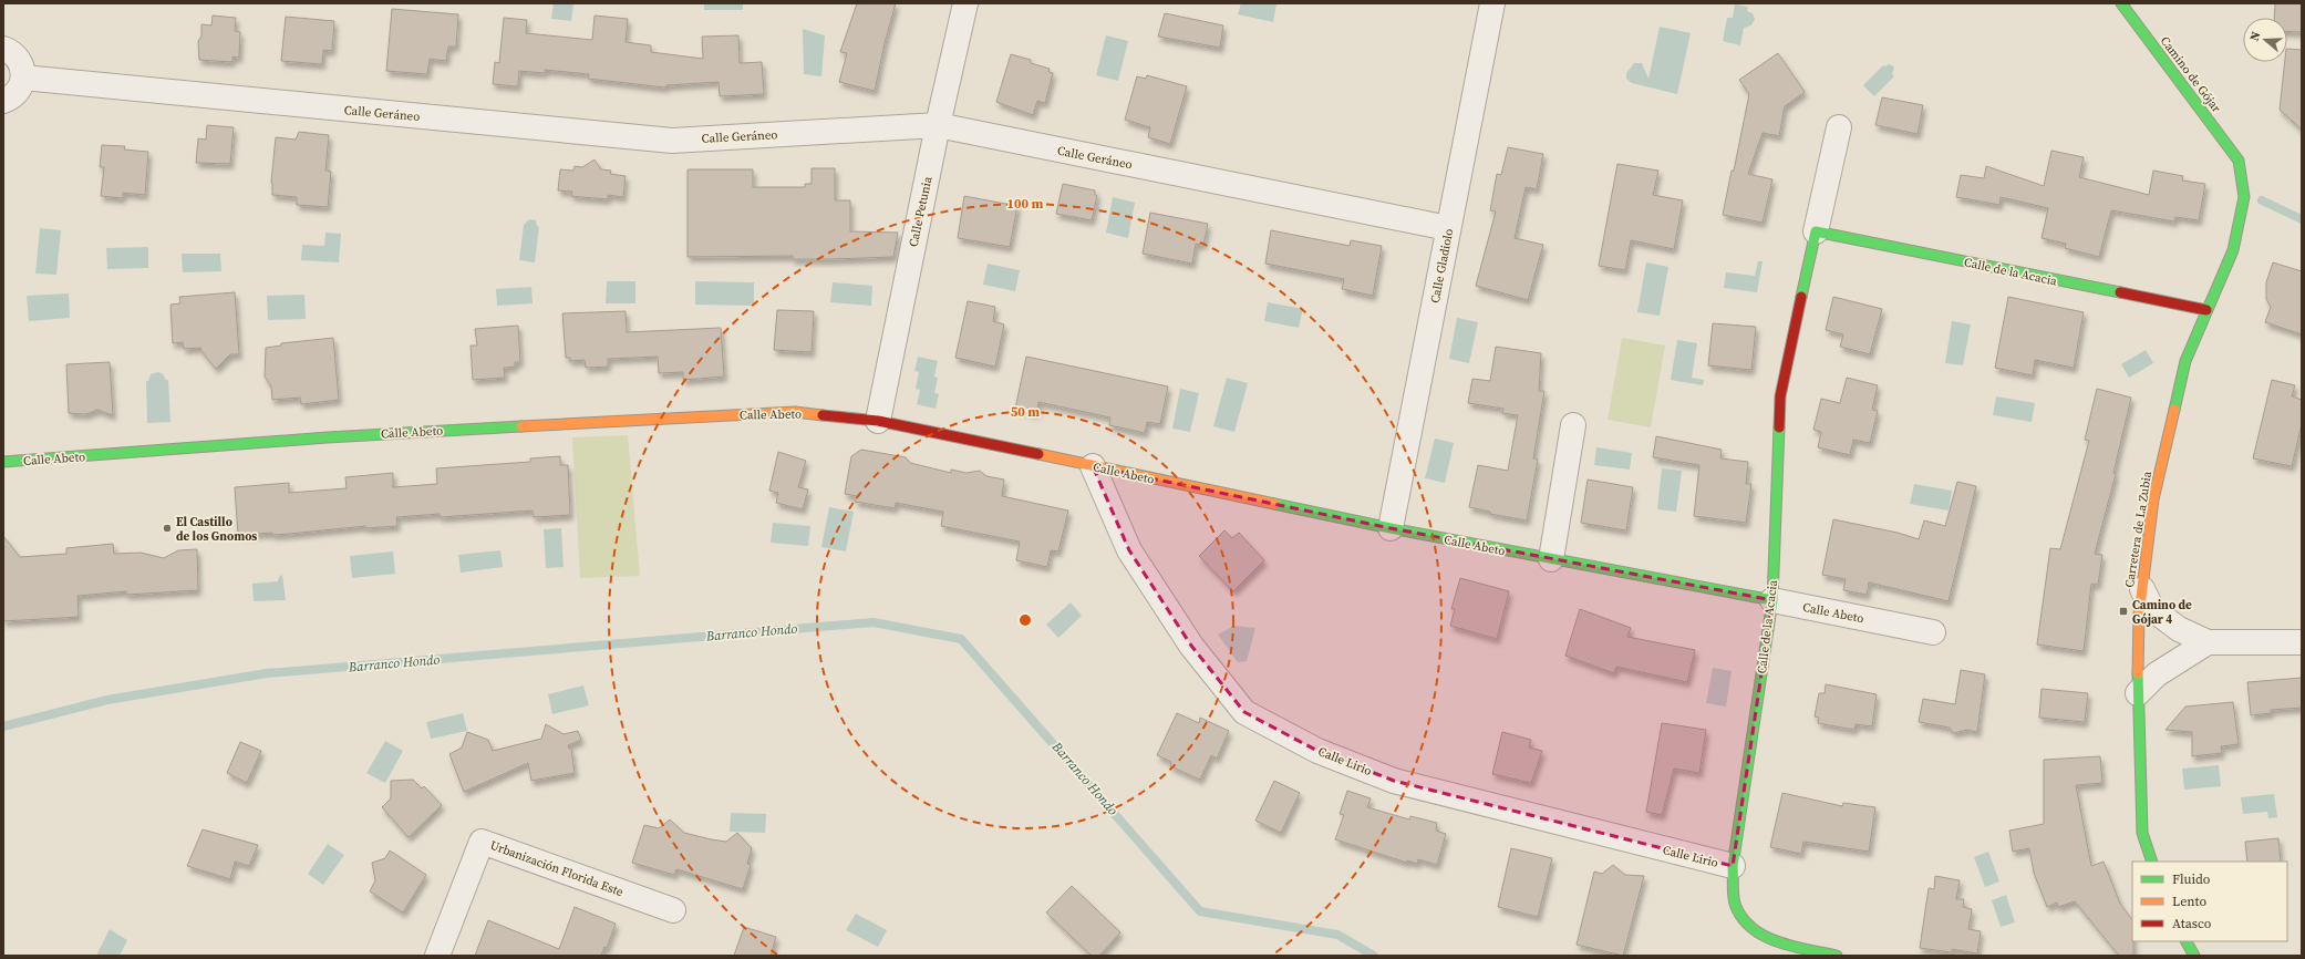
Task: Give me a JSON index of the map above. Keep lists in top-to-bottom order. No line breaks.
{"streets":{"street":["Camino de Gójar","Calle Geráneo","Calle Petunia","Calle Gladiolo","Calle de la Acacia","Calle Abeto","Carretera de La Zubia","Calle Lirio","Urbanización Florida Este"]},"crossings":[["Camino de Gójar","Carretera de La Zubia"],["Calle Geráneo","Calle Petunia"],["Calle Geráneo","Calle Gladiolo"],["Calle Petunia","Calle Abeto"],["Calle Gladiolo","Calle Abeto"],["Calle de la Acacia","Calle Abeto"],["Calle de la Acacia","Carretera de La Zubia"],["Calle de la Acacia","Calle Lirio"],["Calle Abeto","Calle Lirio"]],"water":["Barranco Hondo"],"places":{"other":["El Castillo de los Gnomos"],"transit":["Camino de Gójar 4"]},"legend":["Fluido","Lento","Atasco"],"north":"left","rings":["100 m","50 m"]}
